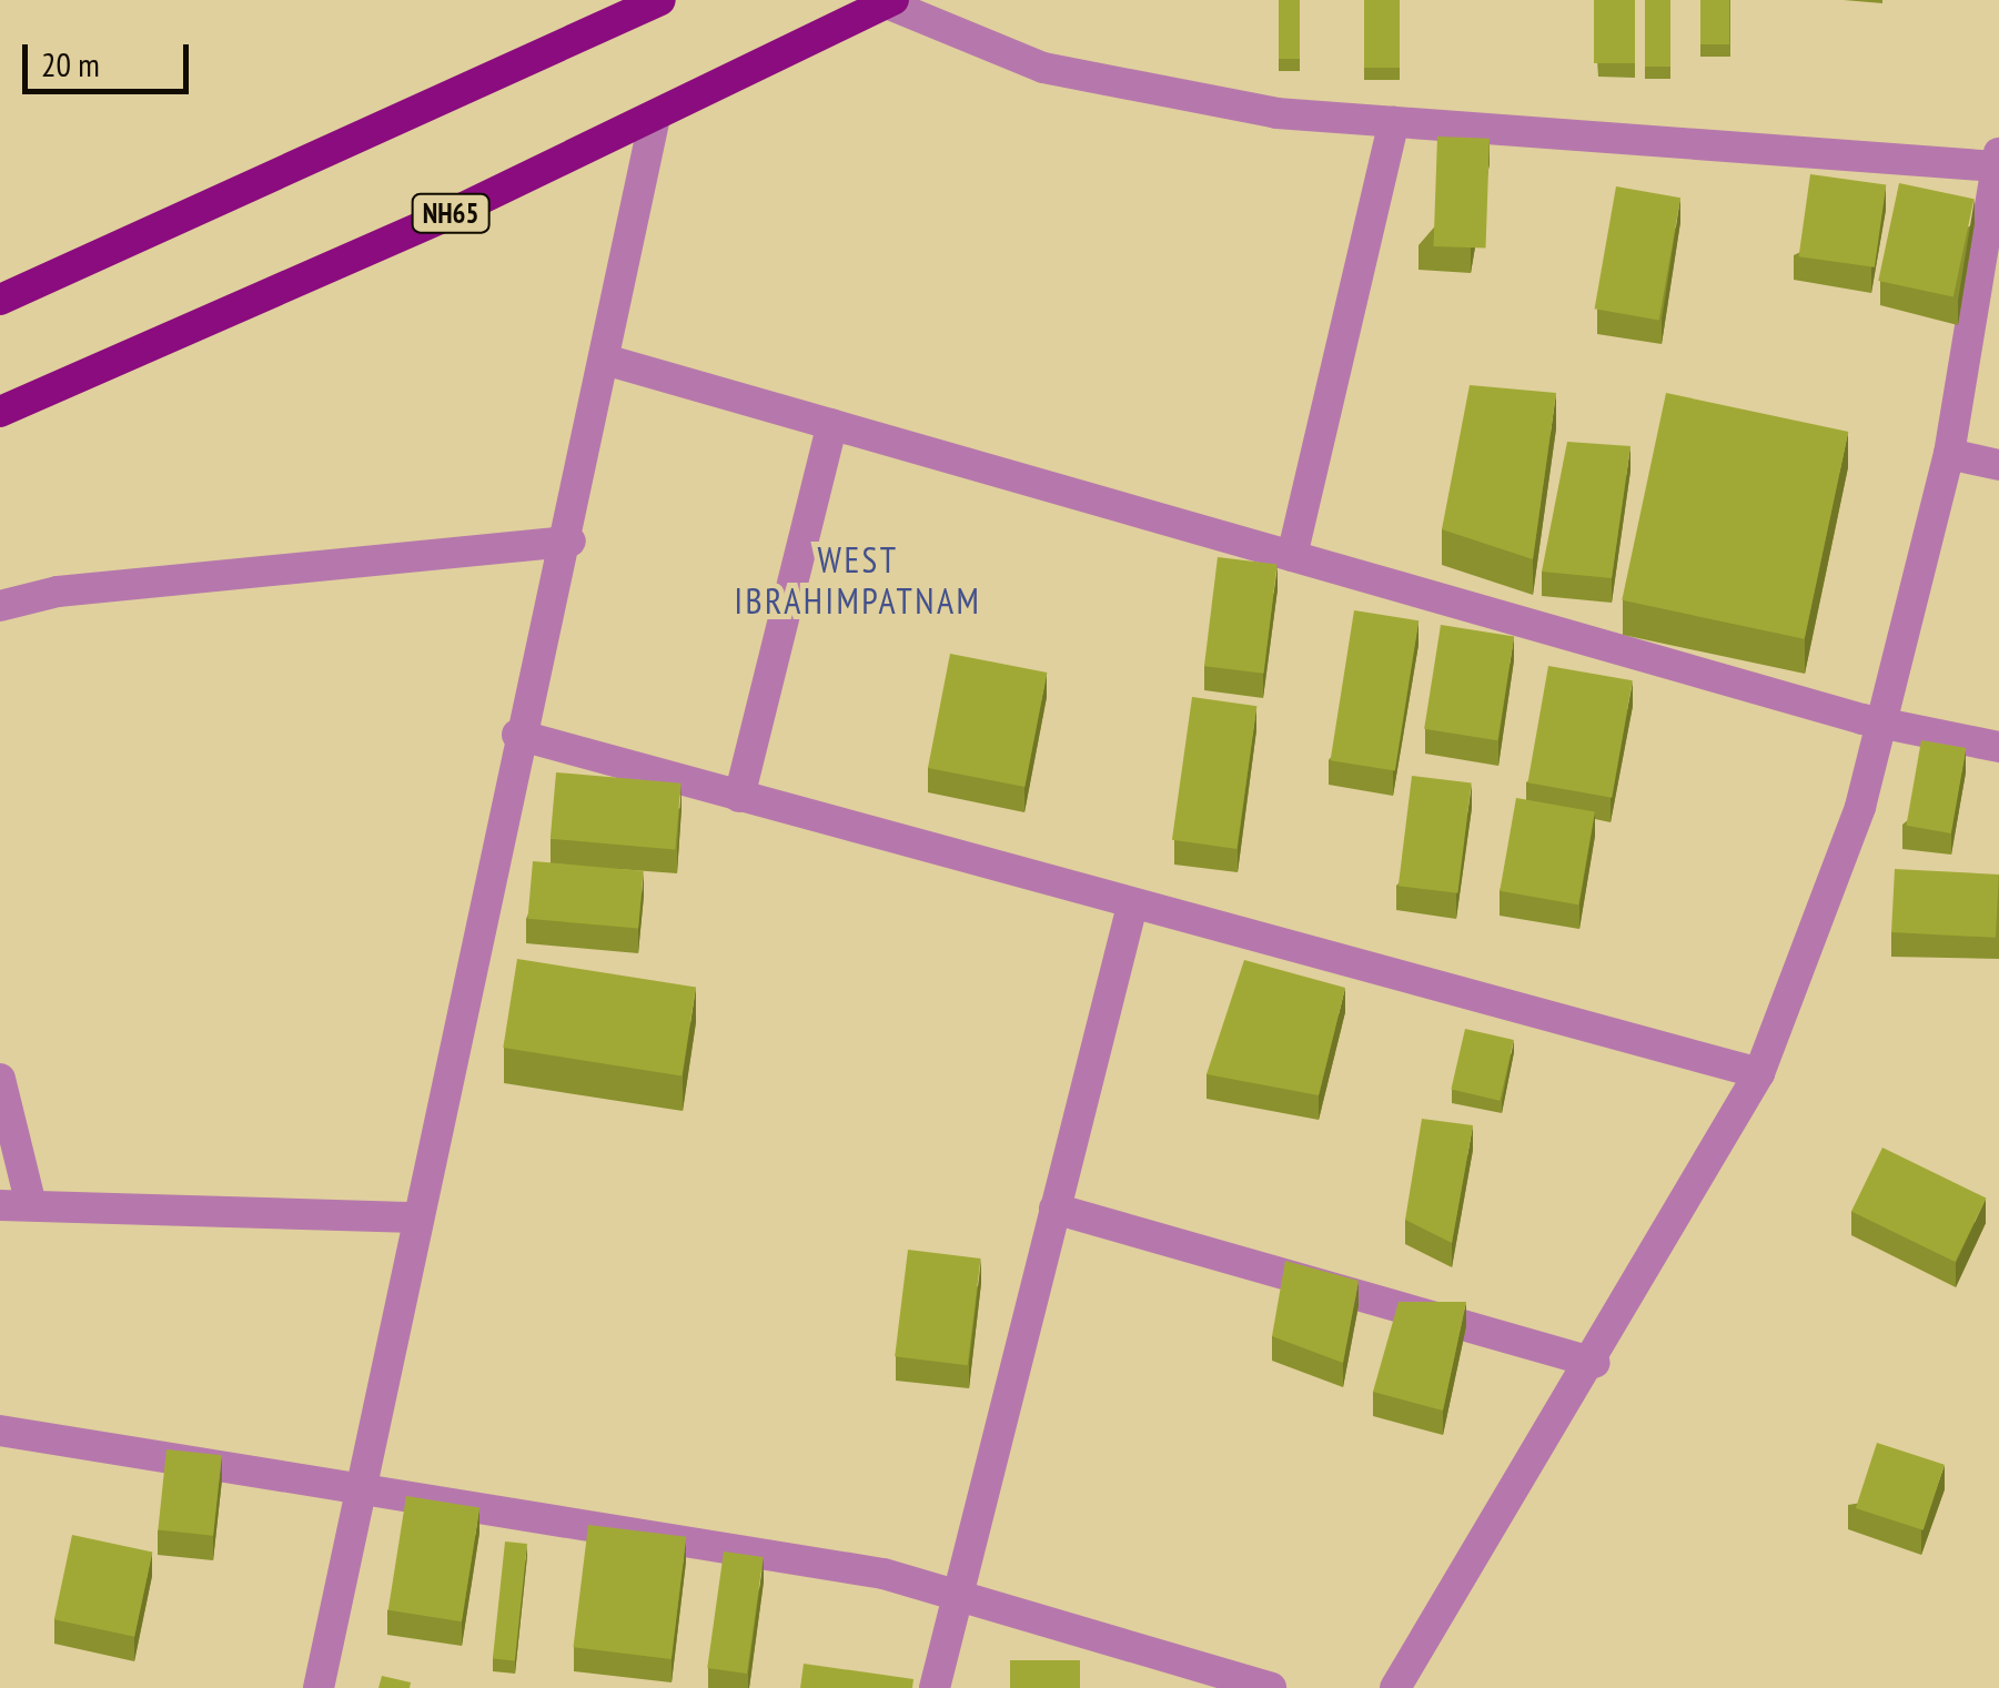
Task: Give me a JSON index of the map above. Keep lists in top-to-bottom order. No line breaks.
{"streets":{"highway":["NH65"]},"districts":["WEST IBRAHIMPATNAM"],"scale_bar":"20 m"}
